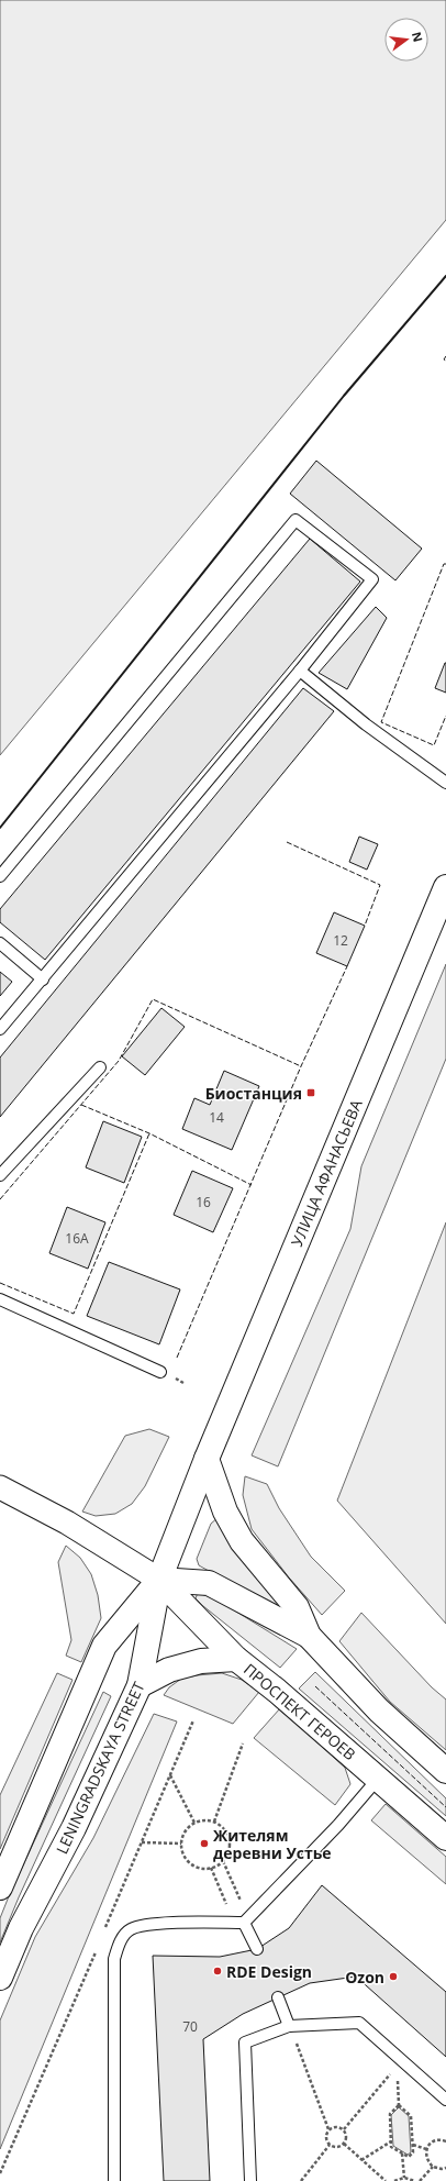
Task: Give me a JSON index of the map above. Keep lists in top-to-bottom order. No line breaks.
{"streets":{"main road":["УЛИЦА АФАНАСЬЕВА","ПРОСПЕКТ ГЕРОЕВ","LENINGRADSKAYA STREET"]},"crossings":[["УЛИЦА АФАНАСЬЕВА","ПРОСПЕКТ ГЕРОЕВ"],["УЛИЦА АФАНАСЬЕВА","LENINGRADSKAYA STREET"],["ПРОСПЕКТ ГЕРОЕВ","LENINGRADSKAYA STREET"]],"places":{"transit":["Биостанция"],"other":["Жителям деревни Устье","RDE Design","Ozon"]},"house_numbers":["12","14","16","16А","70"],"north":"right"}
